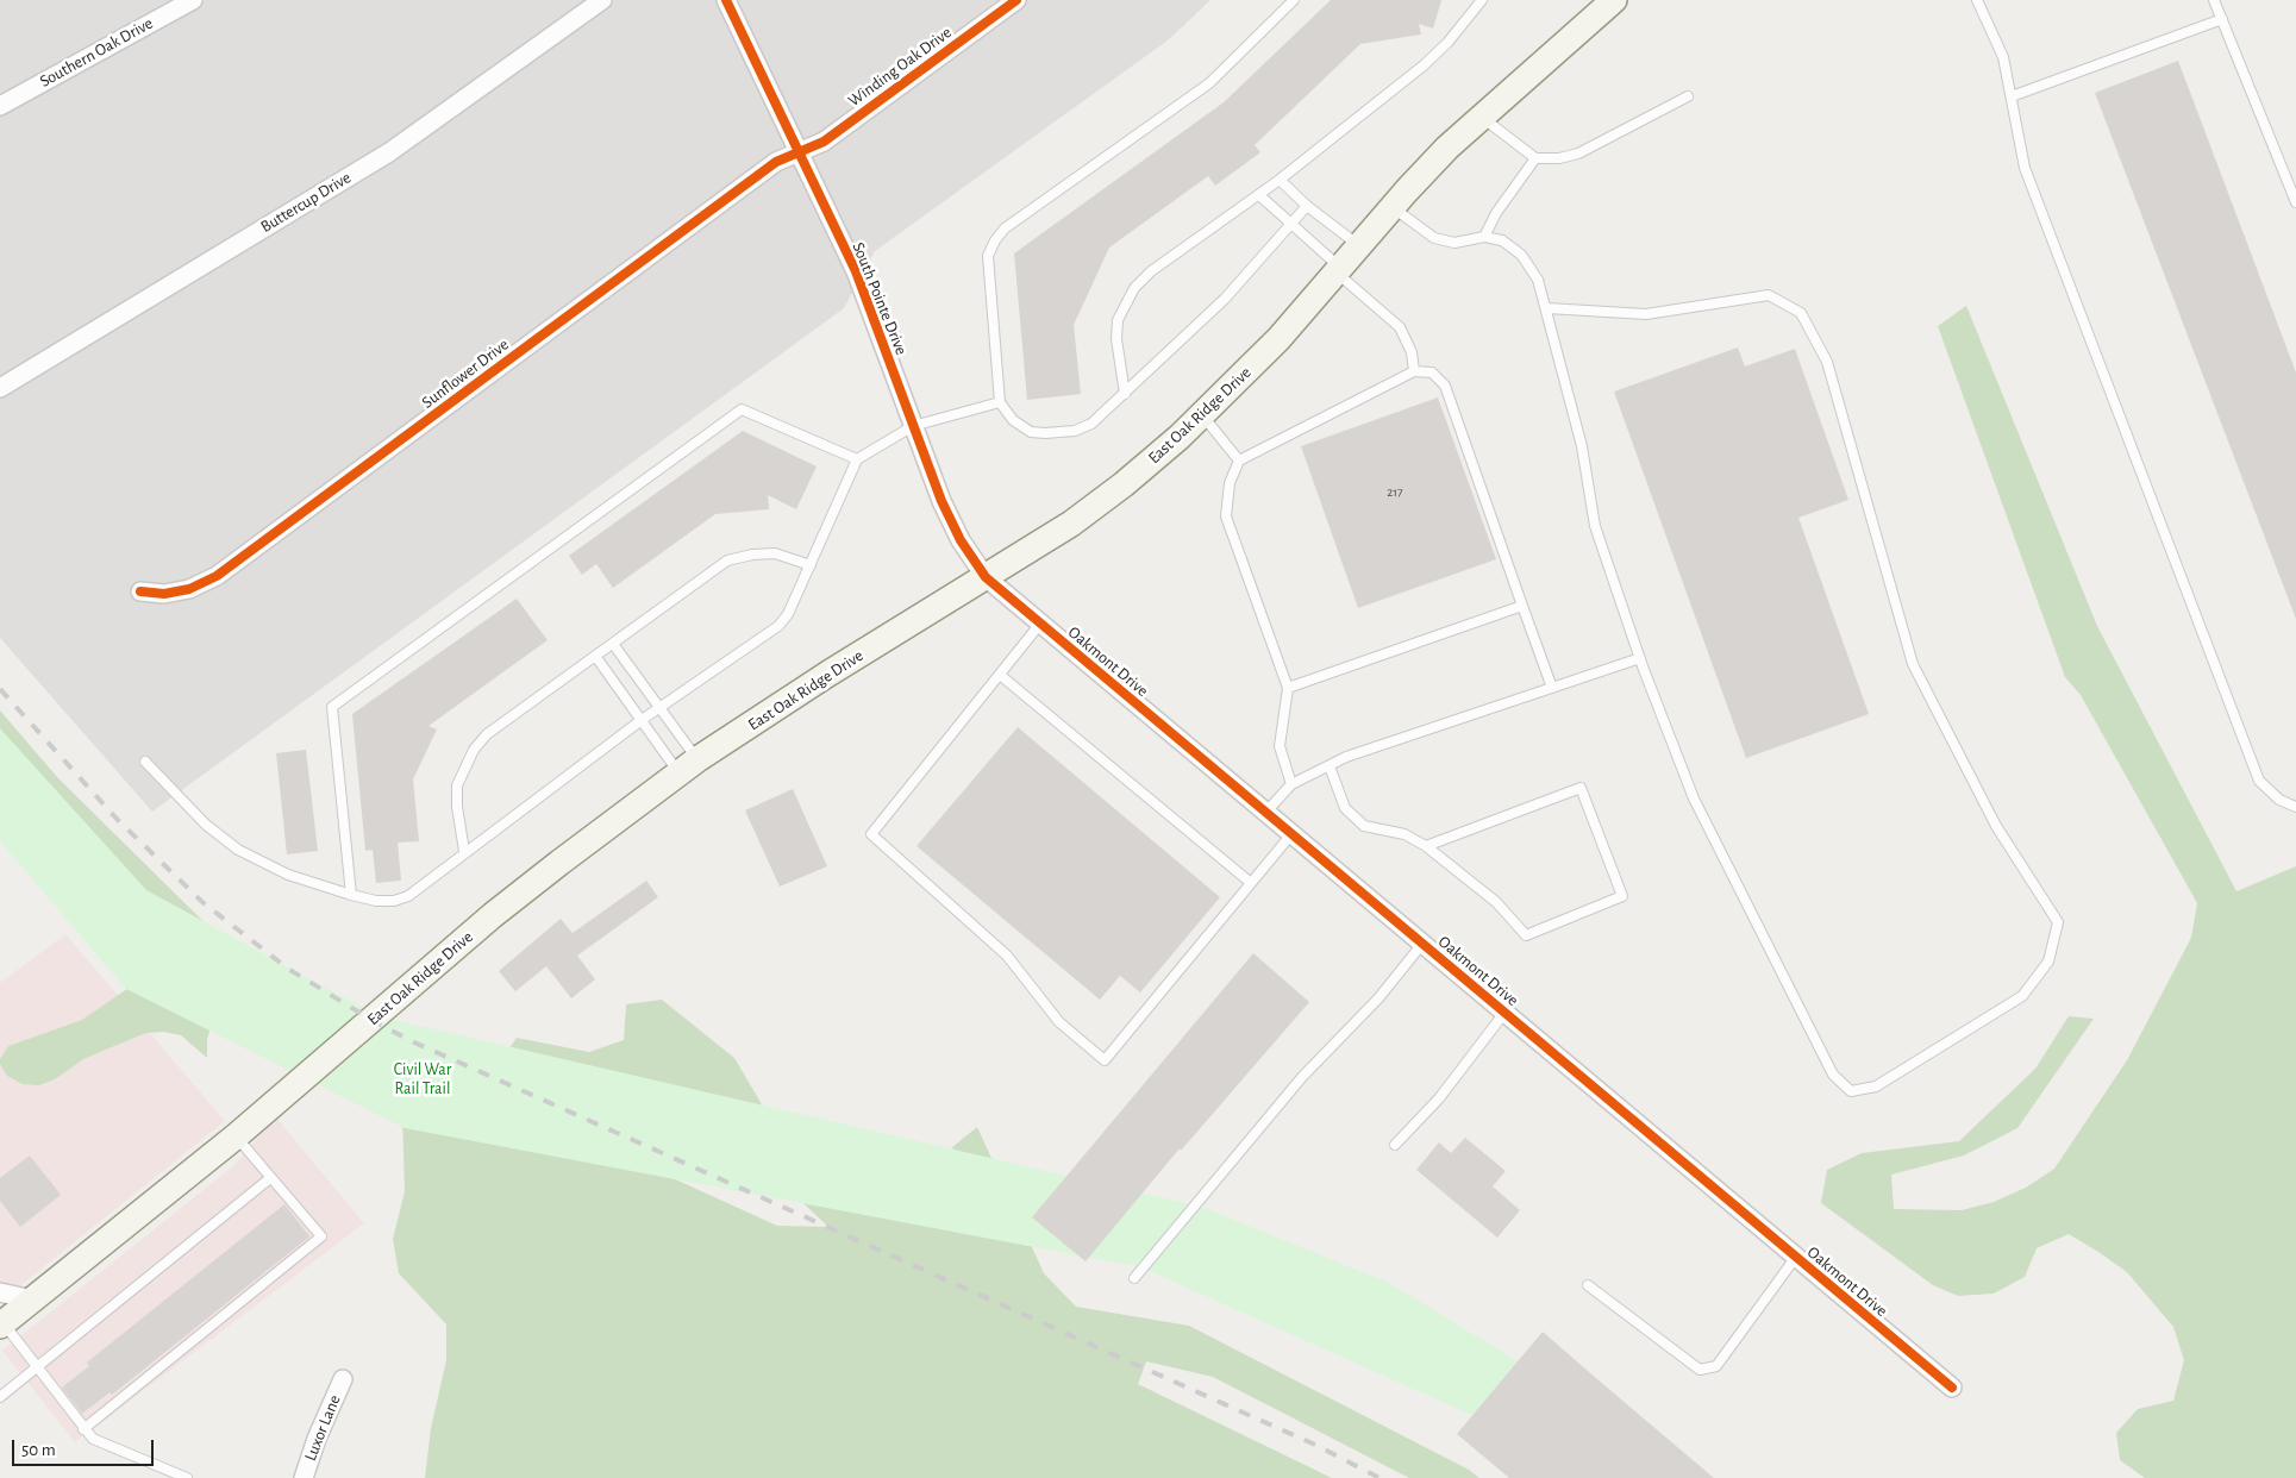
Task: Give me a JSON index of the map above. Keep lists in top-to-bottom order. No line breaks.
{"streets":{"main road":["East Oak Ridge Drive"],"street":["Southern Oak Drive","Winding Oak Drive","Buttercup Drive","South Pointe Drive","Sunflower Drive","Oakmont Drive","Luxor Lane"]},"crossings":[["Winding Oak Drive","South Pointe Drive"],["Winding Oak Drive","Sunflower Drive"],["South Pointe Drive","Sunflower Drive"],["South Pointe Drive","East Oak Ridge Drive"],["South Pointe Drive","Oakmont Drive"],["East Oak Ridge Drive","Oakmont Drive"]],"parks":["Civil War Rail Trail"],"house_numbers":["217"],"scale_bar":"50 m"}
